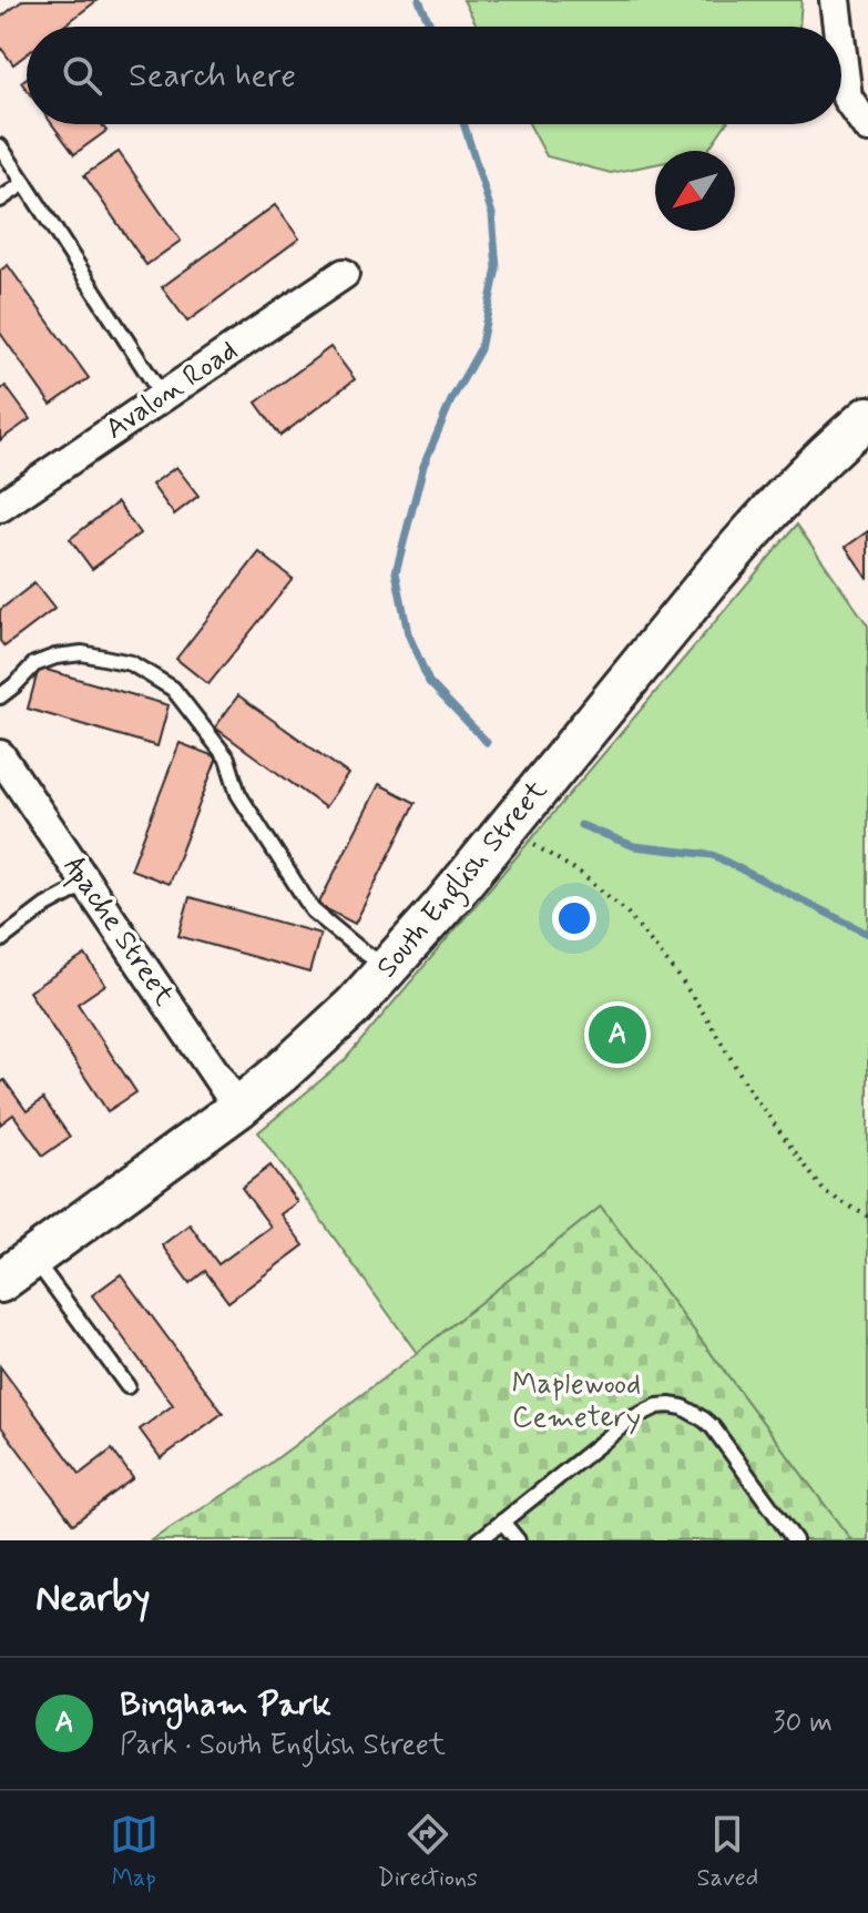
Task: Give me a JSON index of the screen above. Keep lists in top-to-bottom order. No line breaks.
{"streets":{"street":["Avalon Road","South English Street","Apache Street"]},"crossings":[["South English Street","Apache Street"]],"parks":["Maplewood Cemetery"],"north":"bottom left","page":{"search":"Search here","pins":"A","heading":"Nearby","list":[{"mark":"A","name":"Bingham Park","note":"Park · South English Street","value":"30 m"}],"nav":["Map","Directions","Saved"]}}
